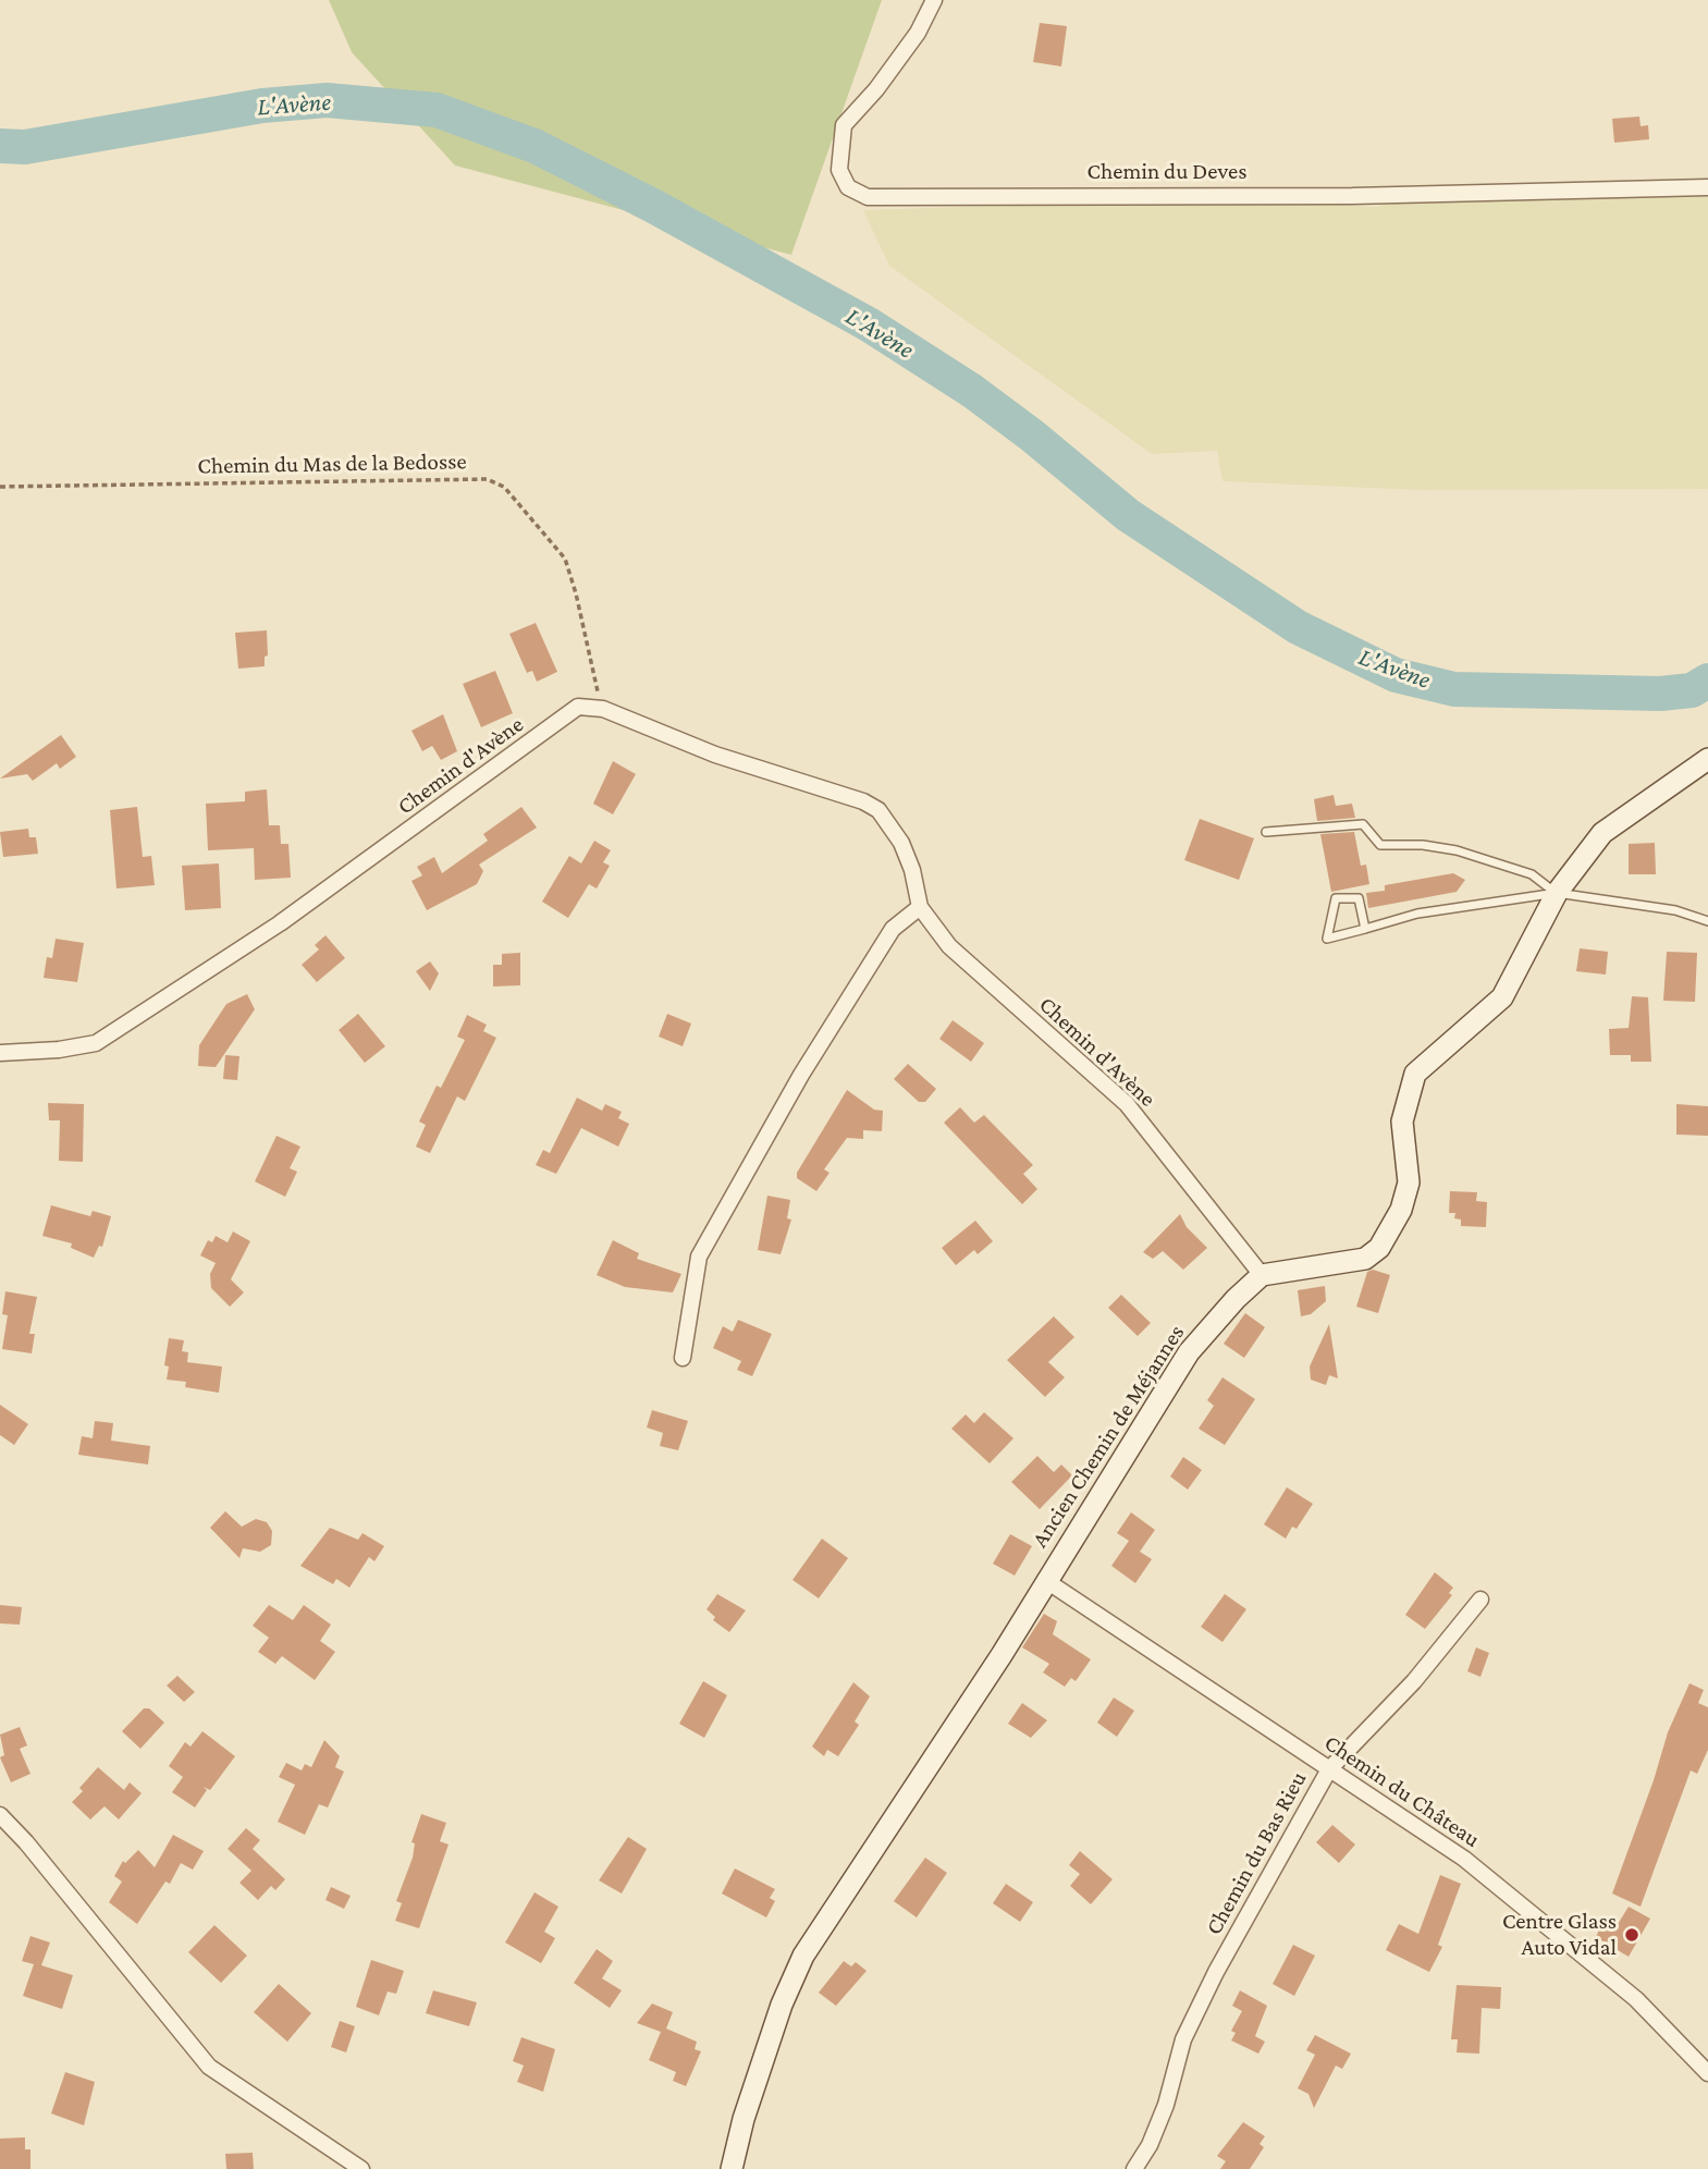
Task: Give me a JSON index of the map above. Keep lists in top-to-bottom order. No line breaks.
{"streets":{"street":["Chemin du Deves","Chemin d'Avène","Ancien Chemin de Méjannes","Chemin du Château","Chemin du Bas Rieu"],"path":["Chemin du Mas de la Bedosse"]},"crossings":[["Chemin du Mas de la Bedosse","Chemin d'Avène"],["Chemin d'Avène","Ancien Chemin de Méjannes"],["Ancien Chemin de Méjannes","Chemin du Château"],["Chemin du Château","Chemin du Bas Rieu"]],"water":["L'Avène"],"places":["Centre Glass Auto Vidal"]}
